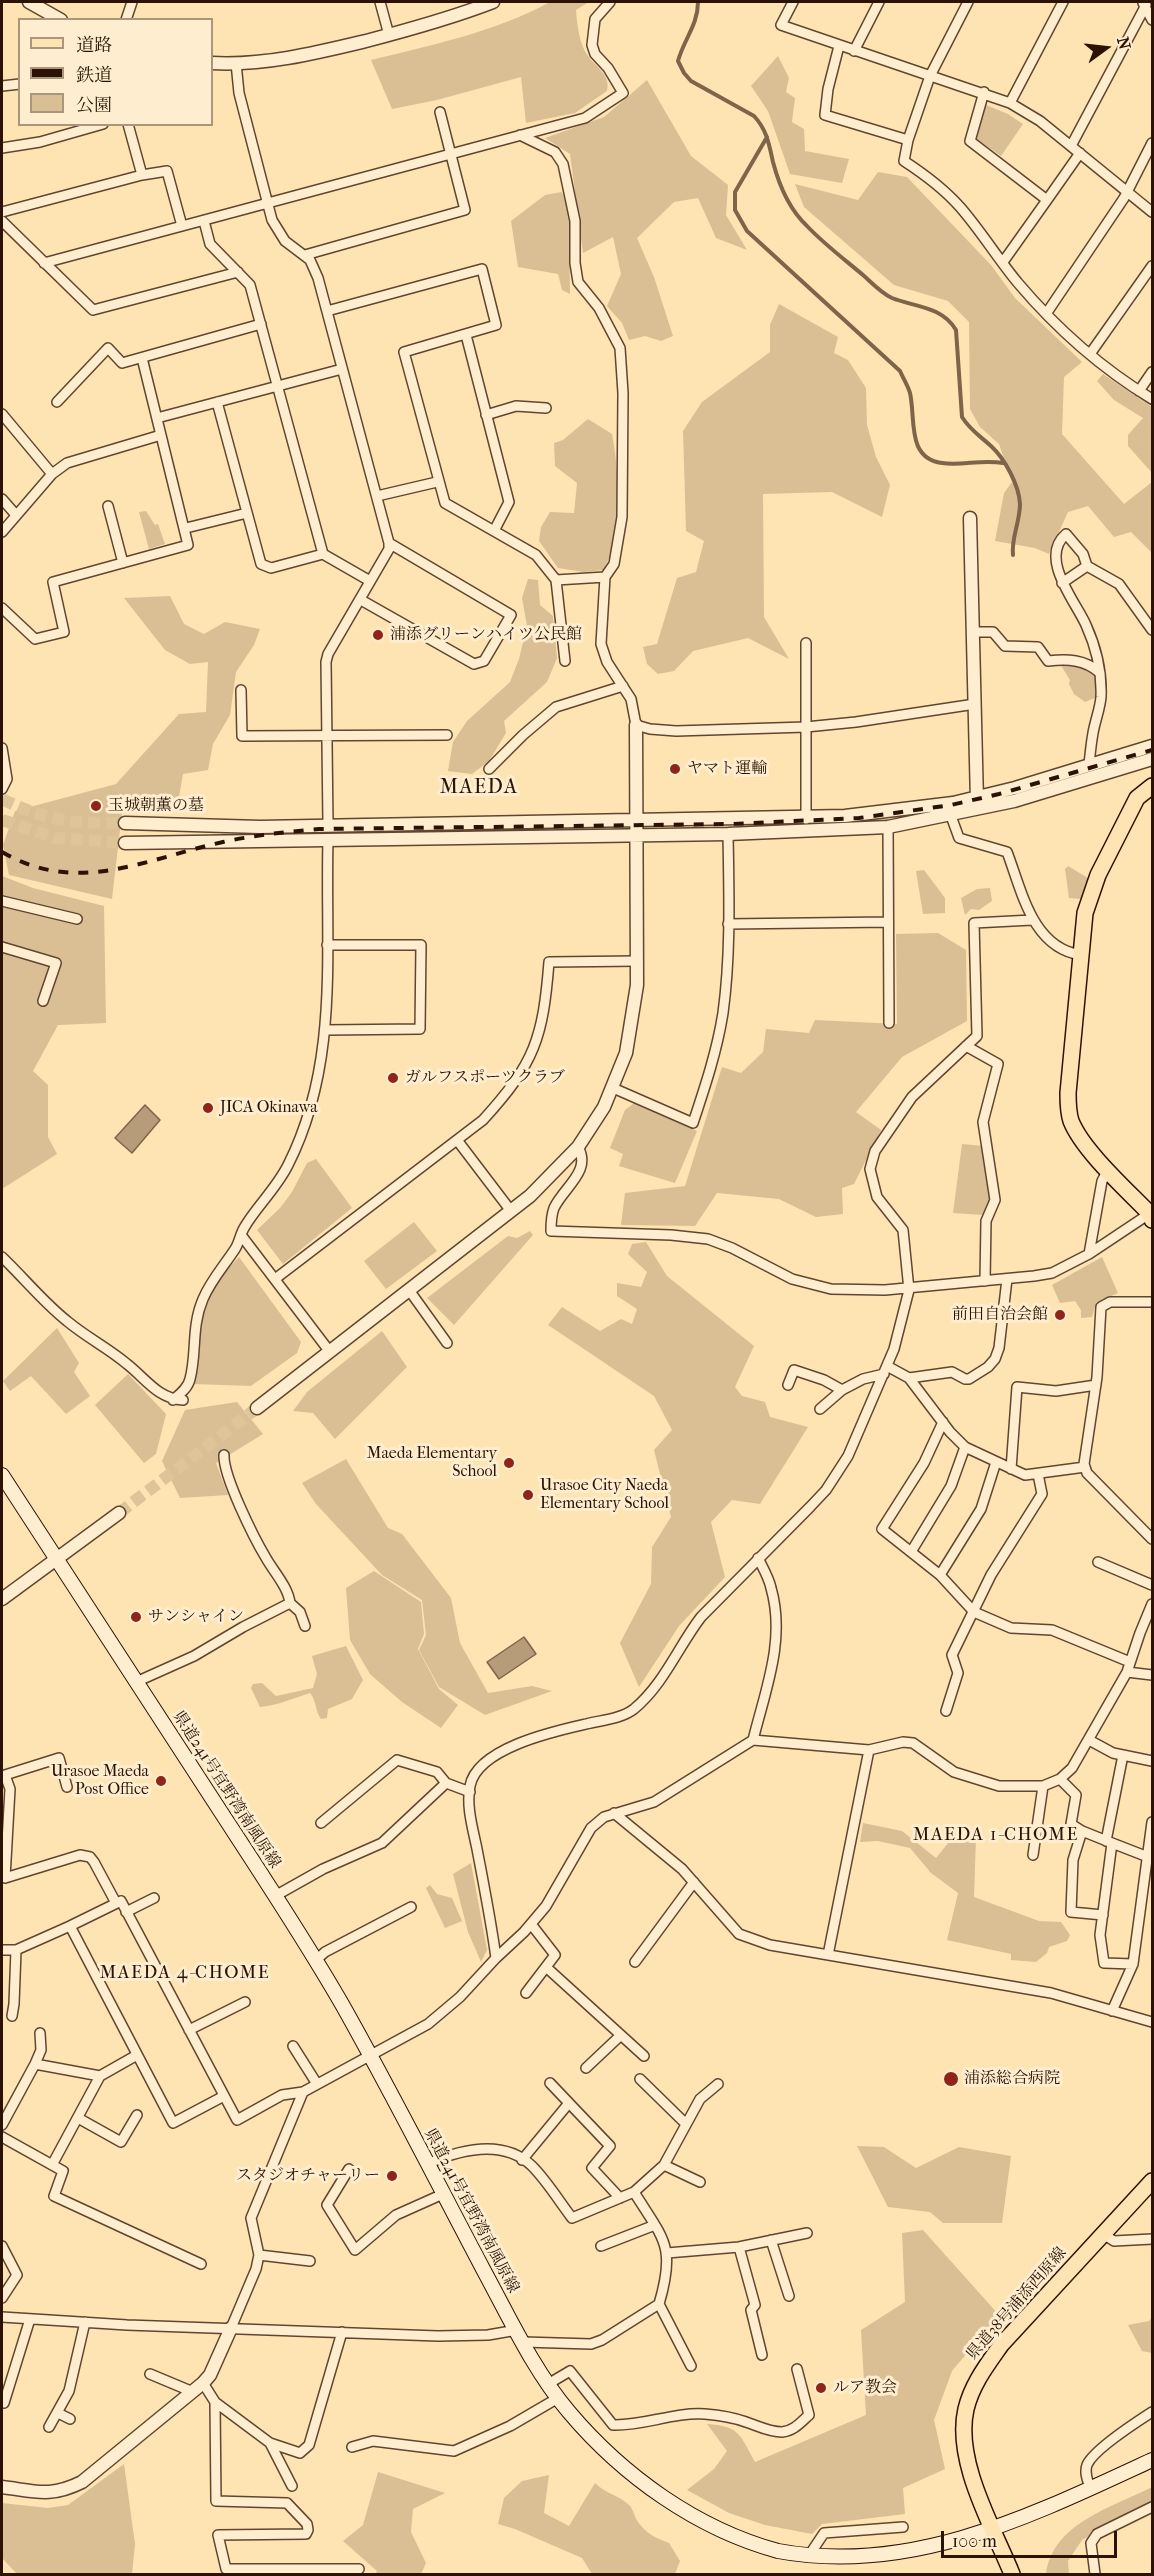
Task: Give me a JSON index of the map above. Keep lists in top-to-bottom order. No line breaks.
{"streets":{"main road":["県道241号宜野湾南風原線","県道38号浦添西原線"]},"crossings":[["県道241号宜野湾南風原線","県道38号浦添西原線"]],"districts":["MAEDA","MAEDA 1-CHOME","MAEDA 4-CHOME"],"places":["浦添グリーンハイツ公民館","ヤマト運輸","玉城朝薫の墓","ガルフスポーツクラブ","JICA Okinawa","前田自治会館","Maeda Elementary School","Urasoe City Naeda Elementary School","サンシャイン","Urasoe Maeda Post Office","浦添総合病院","スタジオチャーリー","ルア教会"],"legend":["道路","鉄道","公園"],"scale_bar":"100 m","north":"right"}
